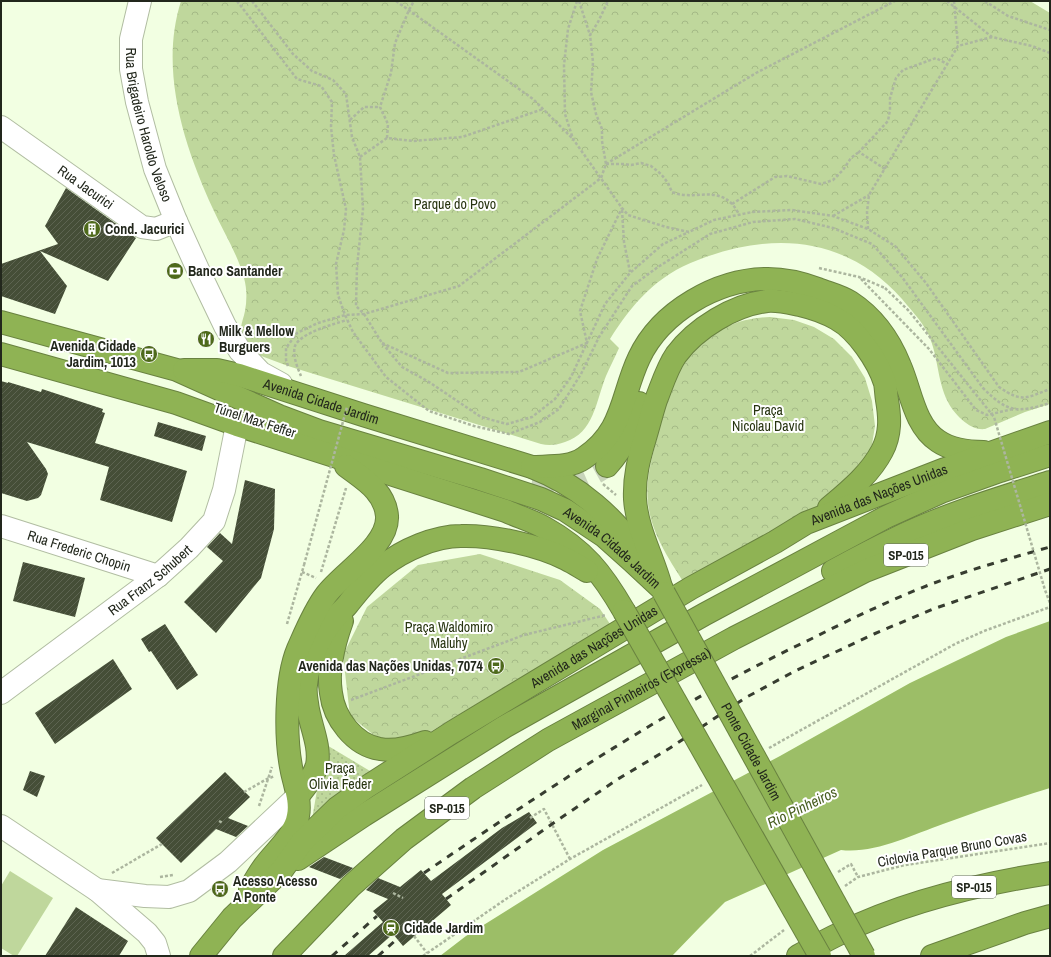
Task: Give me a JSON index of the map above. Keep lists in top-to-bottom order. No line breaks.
{"streets":{"highway":["Avenida Cidade Jardim","Túnel Max Feffer","Avenida das Nações Unidas","SP-015","Marginal Pinheiros (Expressa)","Ponte Cidade Jardim"],"street":["Rua Brigadeiro Haroldo Veloso","Rua Jacurici","Rua Frederic Chopin","Rua Franz Schubert"],"path":["Ciclovia Parque Bruno Covas"]},"crossings":[["Rua Brigadeiro Haroldo Veloso","Rua Jacurici"],["Rua Brigadeiro Haroldo Veloso","Avenida Cidade Jardim"],["Avenida Cidade Jardim","Túnel Max Feffer"],["Avenida Cidade Jardim","Rua Franz Schubert"],["Avenida Cidade Jardim","Ponte Cidade Jardim"],["Rua Frederic Chopin","Rua Franz Schubert"],["Ponte Cidade Jardim","Ciclovia Parque Bruno Covas"]],"water":["Rio Pinheiros"],"parks":["Parque do Povo","Praça Nicolau David","Praça Waldomiro Maluhy","Praça Olivia Feder"],"places":{"building":["Cond. Jacurici"],"bank":["Banco Santander"],"restaurant":["Milk & Mellow Burguers"],"bus stop":["Avenida Cidade Jardim, 1013","Avenida das Nações Unidas, 7074","Acesso Acesso A Ponte"],"station":["Cidade Jardim"]}}
